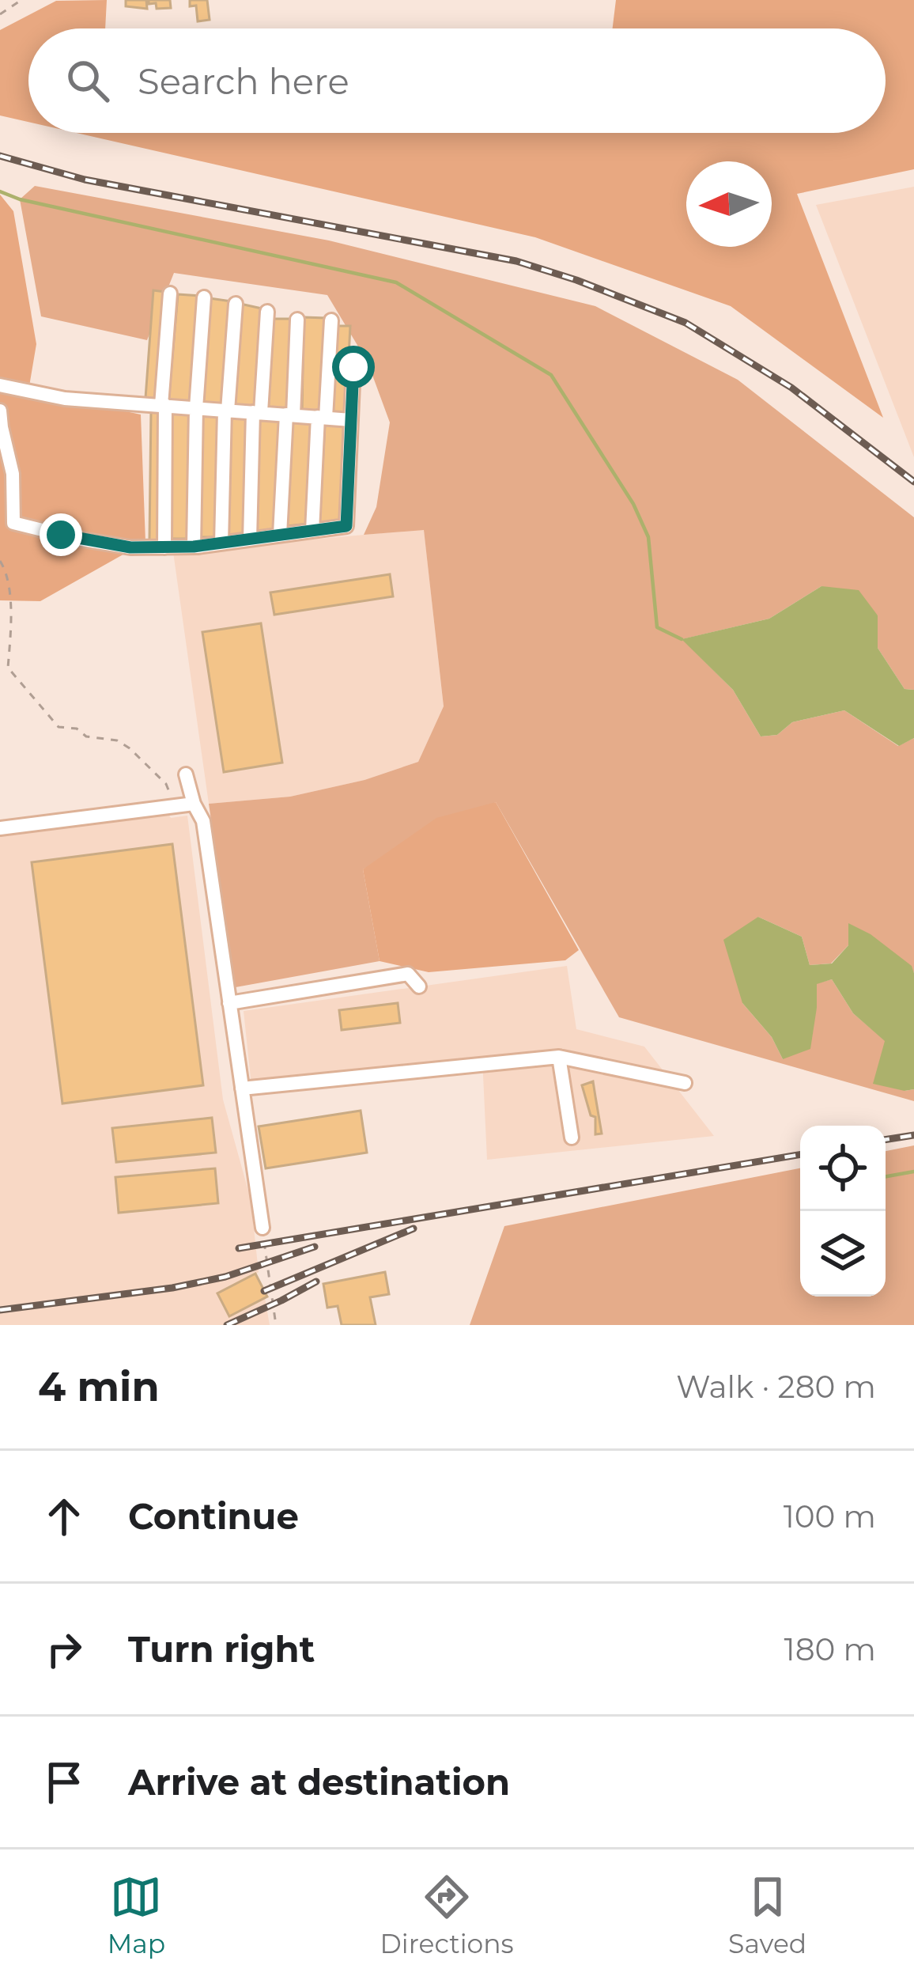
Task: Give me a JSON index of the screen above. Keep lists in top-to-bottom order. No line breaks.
{"north":"left","page":{"search":"Search here","heading":["4 min","Walk · 280 m"],"list":[["Continue","100 m"],["Turn right","180 m"],"Arrive at destination"],"nav":["Map","Directions","Saved"]}}
